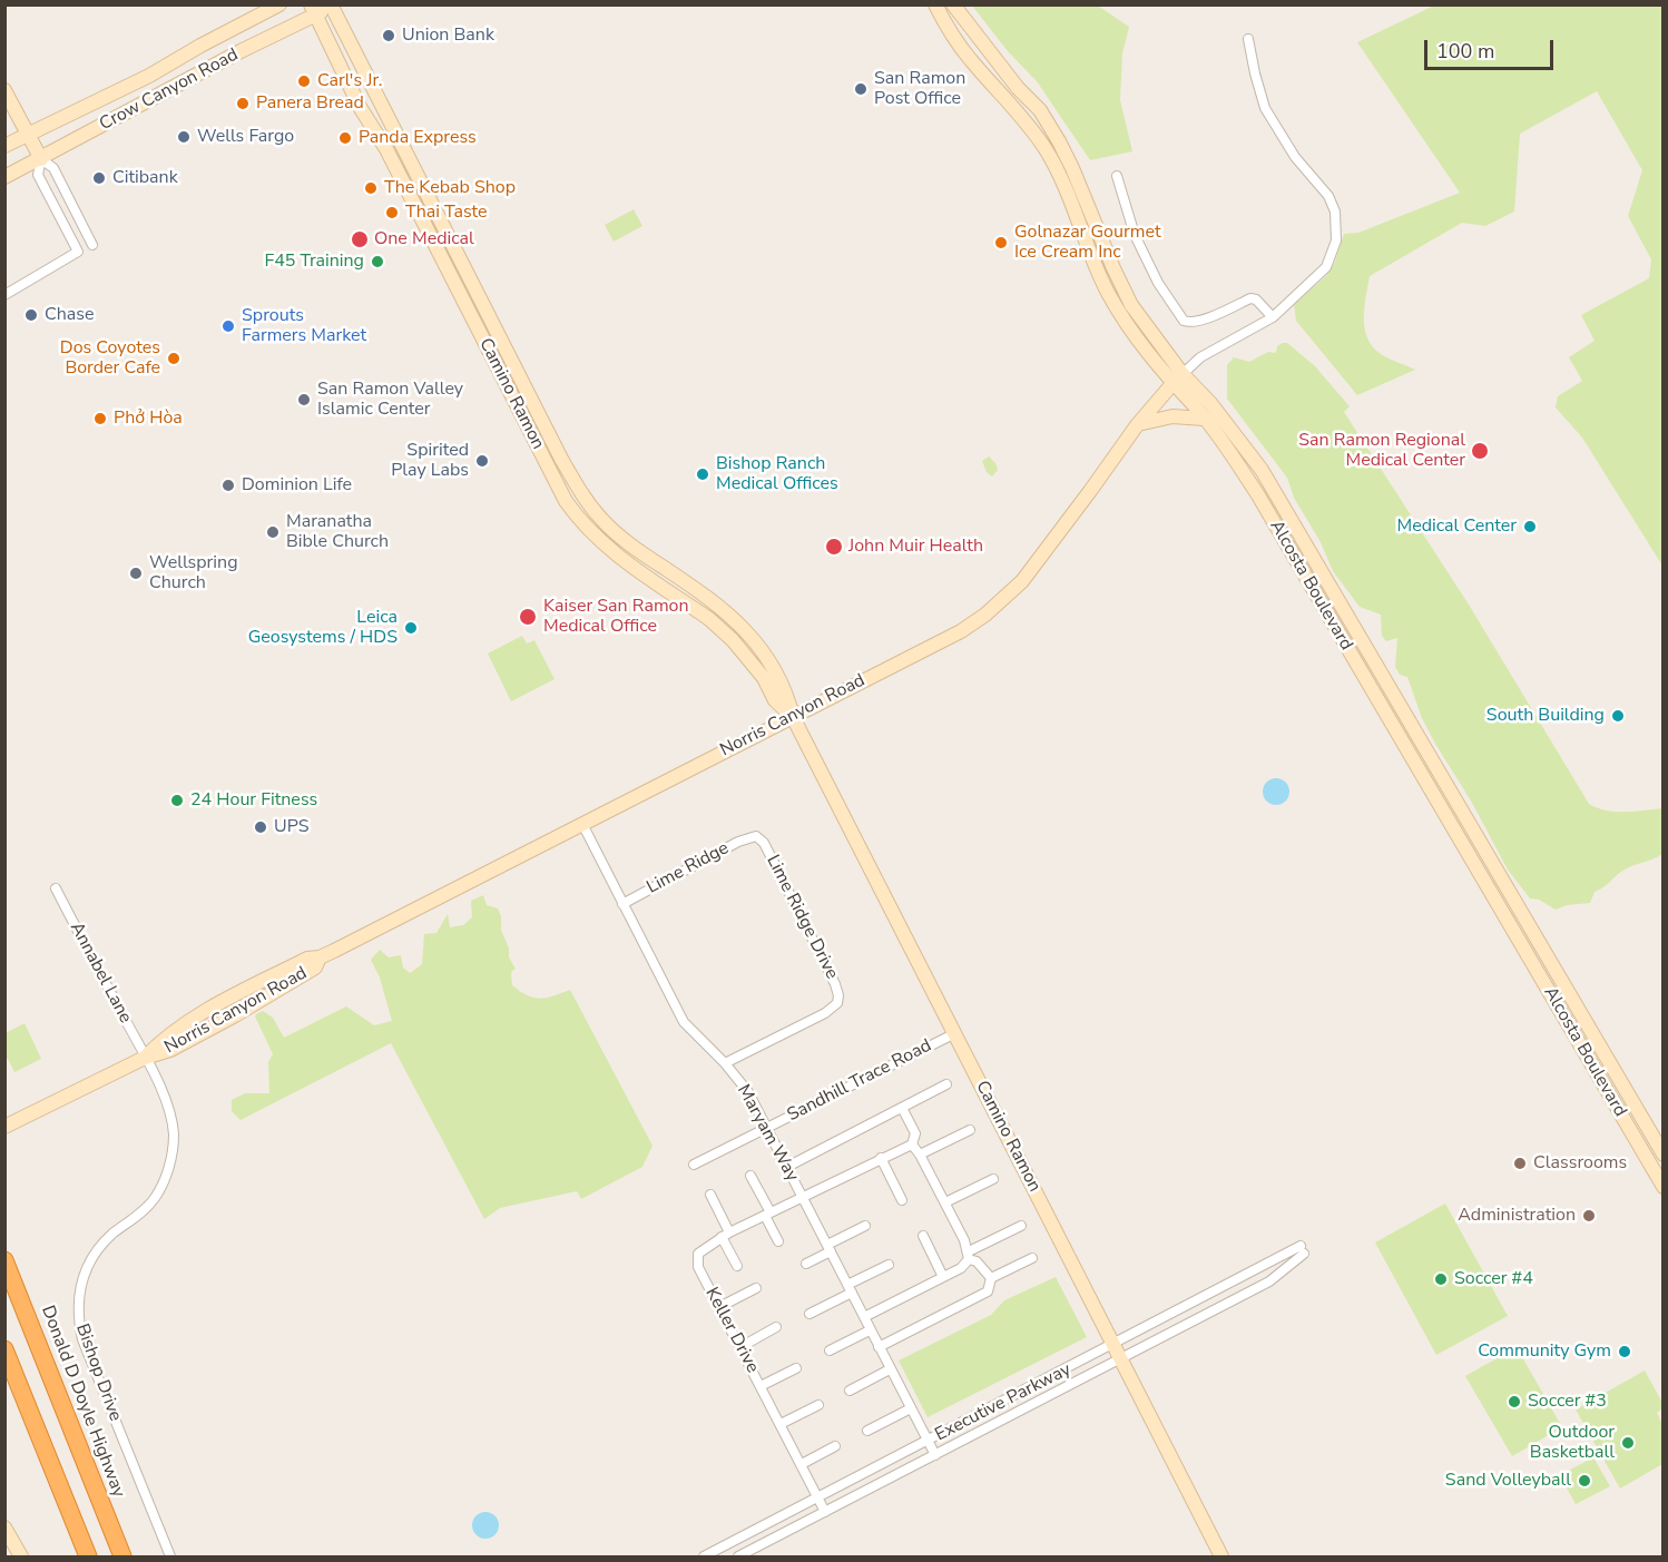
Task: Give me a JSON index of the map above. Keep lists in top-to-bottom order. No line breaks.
{"streets":{"highway":["Donald D Doyle Highway"],"main road":["Crow Canyon Road","Camino Ramon","Alcosta Boulevard","Norris Canyon Road"],"street":["Lime Ridge","Lime Ridge Drive","Annabel Lane","Sandhill Trace Road","Maryam Way","Keller Drive","Bishop Drive","Executive Parkway"]},"crossings":[["Crow Canyon Road","Camino Ramon"],["Camino Ramon","Norris Canyon Road"],["Camino Ramon","Sandhill Trace Road"],["Camino Ramon","Executive Parkway"],["Alcosta Boulevard","Norris Canyon Road"],["Norris Canyon Road","Annabel Lane"],["Norris Canyon Road","Maryam Way"],["Norris Canyon Road","Bishop Drive"],["Lime Ridge","Lime Ridge Drive"],["Lime Ridge","Maryam Way"],["Lime Ridge Drive","Maryam Way"],["Annabel Lane","Bishop Drive"],["Sandhill Trace Road","Maryam Way"],["Maryam Way","Keller Drive"],["Maryam Way","Executive Parkway"],["Keller Drive","Executive Parkway"]],"places":["Union Bank","Carl's Jr.","San Ramon Post Office","Panera Bread","Wells Fargo","Panda Express","Citibank","The Kebab Shop","Thai Taste","One Medical","Golnazar Gourmet Ice Cream Inc","F45 Training","Chase","Sprouts Farmers Market","Dos Coyotes Border Cafe","San Ramon Valley Islamic Center","Phở Hòa","San Ramon Regional Medical Center","Spirited Play Labs","Bishop Ranch Medical Offices","Dominion Life","Medical Center","Maranatha Bible Church","John Muir Health","Wellspring Church","Kaiser San Ramon Medical Office","Leica Geosystems / HDS","South Building","24 Hour Fitness","UPS","Classrooms","Administration","Soccer #4","Community Gym","Soccer #3","Outdoor Basketball","Sand Volleyball"],"scale_bar":"100 m"}
